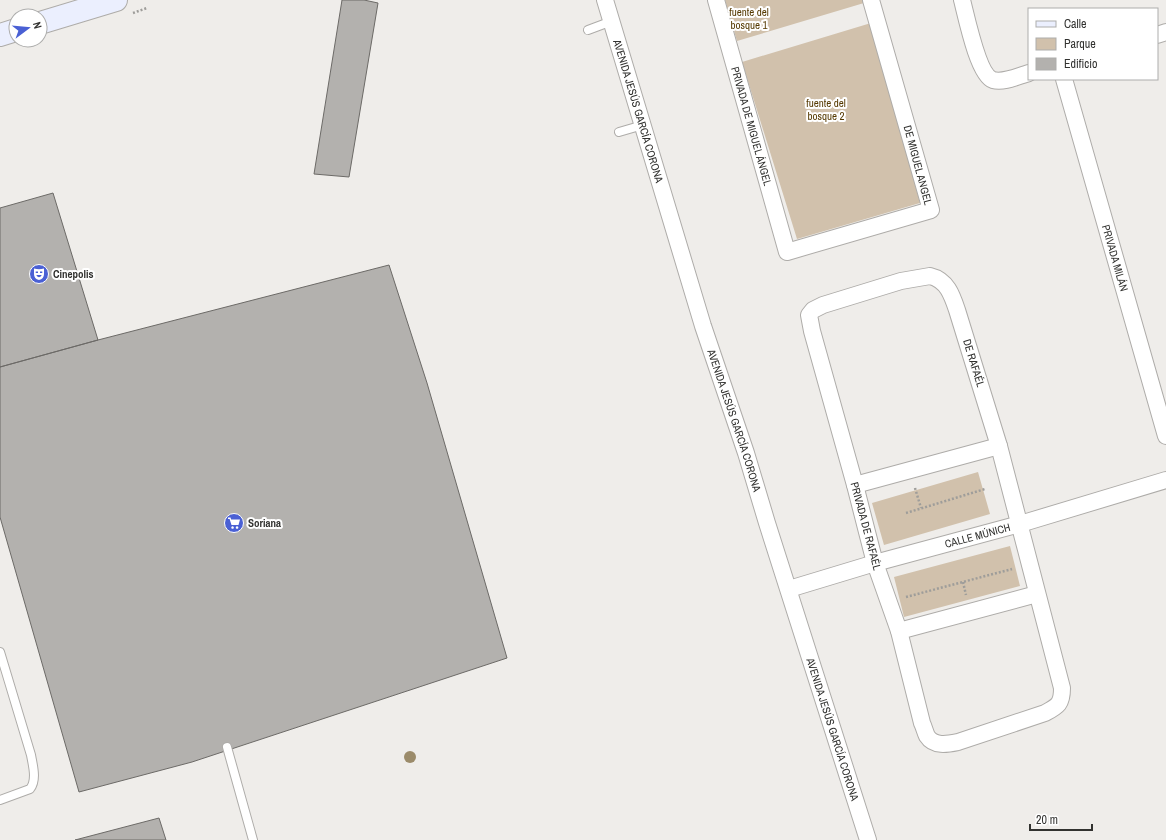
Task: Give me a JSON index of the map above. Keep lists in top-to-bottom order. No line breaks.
{"streets":{"street":["AVENIDA JESÚS GARCÍA CORONA","PRIVADA DE MIGUEL ÁNGEL","DE MIGUEL ANGEL","PRIVADA MILÁN","DE RAFAÉL","PRIVADA DE RAFAÉL","CALLE MÚNICH"]},"crossings":[["AVENIDA JESÚS GARCÍA CORONA","CALLE MÚNICH"],["PRIVADA DE MIGUEL ÁNGEL","DE MIGUEL ANGEL"],["DE RAFAÉL","PRIVADA DE RAFAÉL"],["DE RAFAÉL","CALLE MÚNICH"],["PRIVADA DE RAFAÉL","CALLE MÚNICH"]],"parks":["fuente del bosque 1","fuente del bosque 2"],"places":{"theatre":["Cinepolis"],"supermarket":["Soriana"]},"legend":["Calle","Parque","Edificio"],"scale_bar":"20 m","north":"right"}
